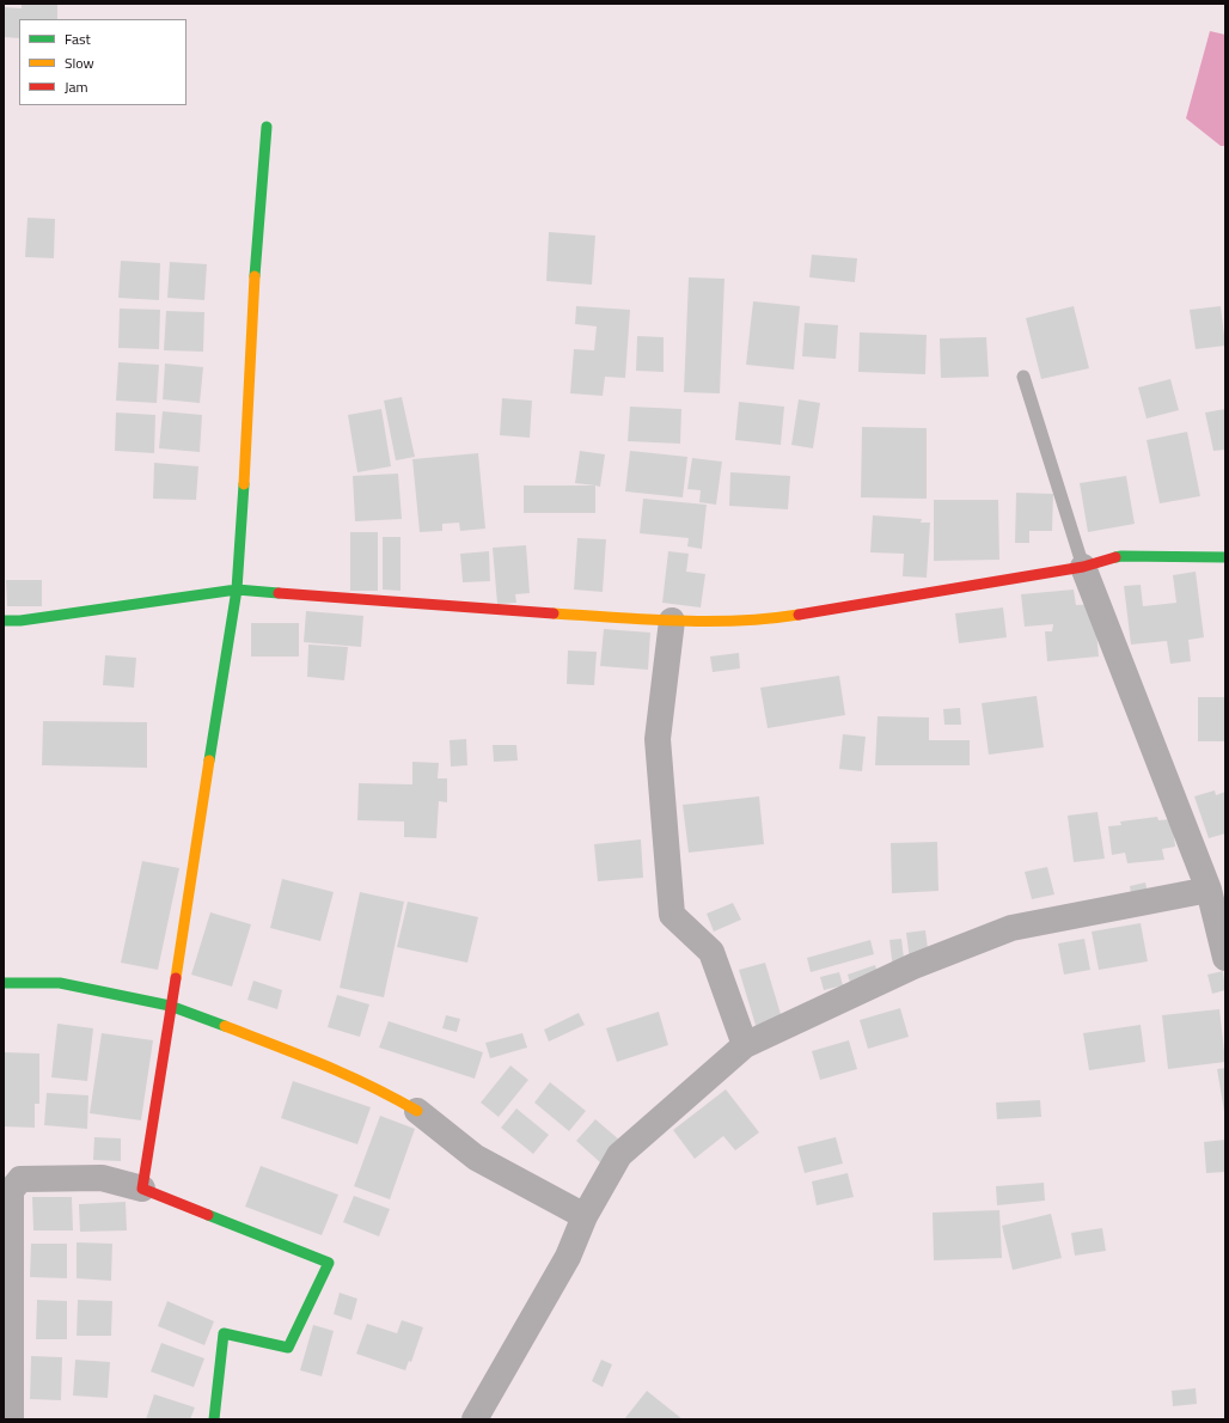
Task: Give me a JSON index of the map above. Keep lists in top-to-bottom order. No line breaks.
{"legend":["Fast","Slow","Jam"]}
